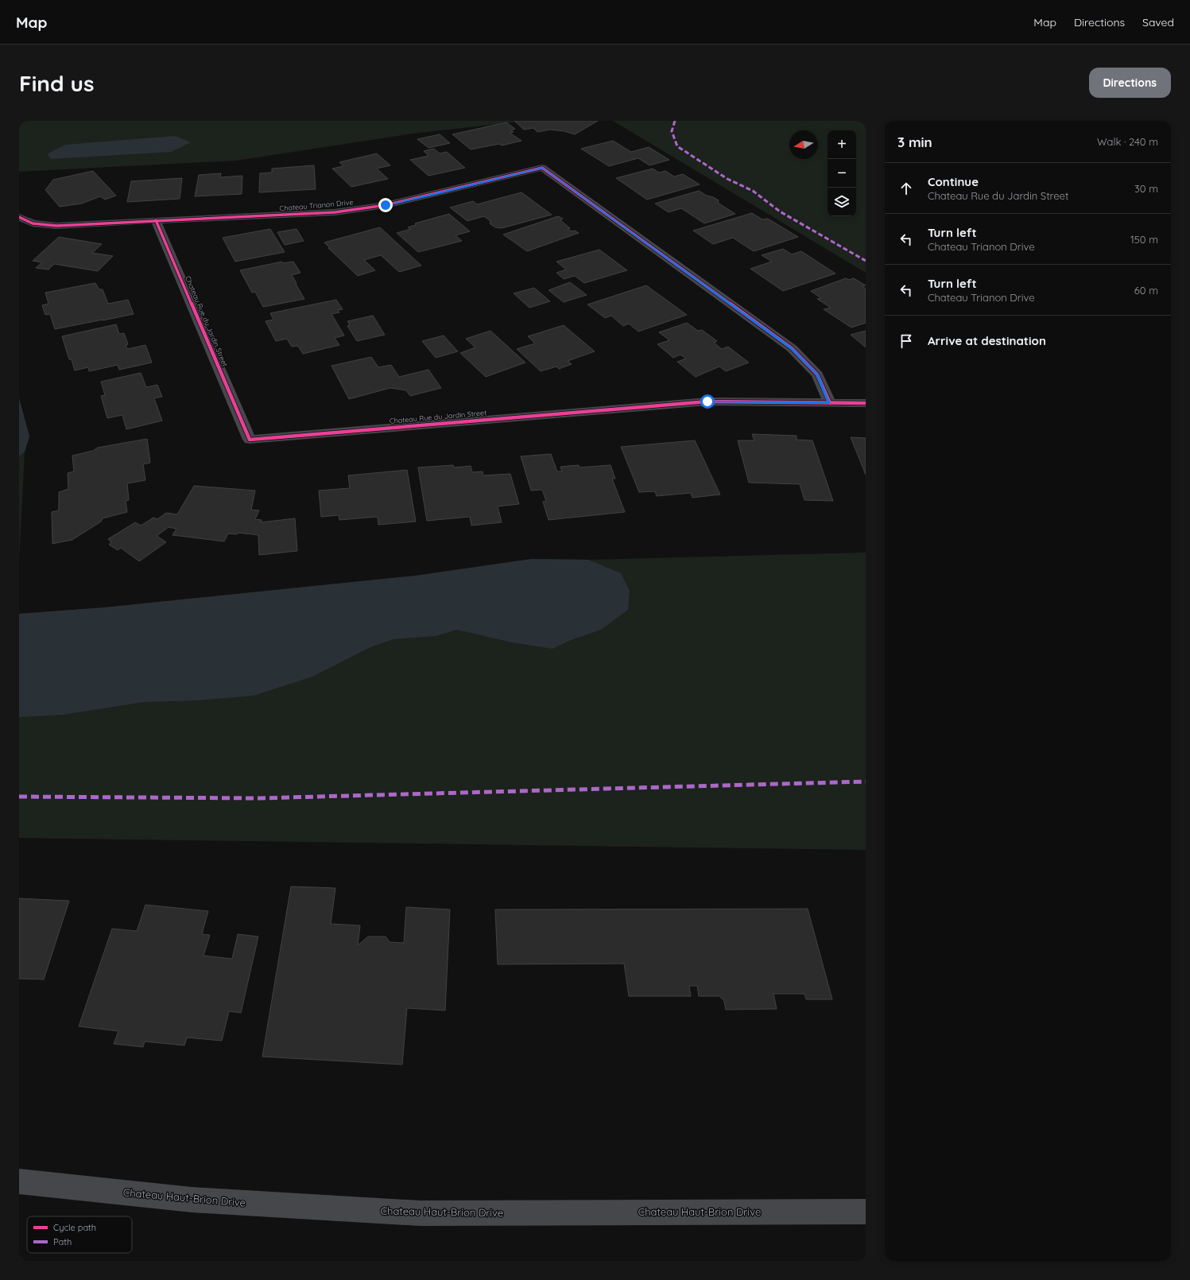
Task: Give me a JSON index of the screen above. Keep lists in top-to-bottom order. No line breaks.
{"streets":{"street":["Chateau Trianon Drive","Chateau Rue du Jardin Street","Chateau Haut-Brion Drive"]},"crossings":[["Chateau Trianon Drive","Chateau Rue du Jardin Street"]],"legend":["Cycle path","Path"],"north":"left","page":{"header":"Map","nav":["Map","Directions","Saved"],"buttons":"Directions","title":"Find us","heading":["3 min","Walk · 240 m"],"map_buttons":["+","−"],"list":[["Continue","Chateau Rue du Jardin Street","30 m"],["Turn left","Chateau Trianon Drive","150 m"],["Turn left","Chateau Trianon Drive","60 m"],"Arrive at destination"]}}
